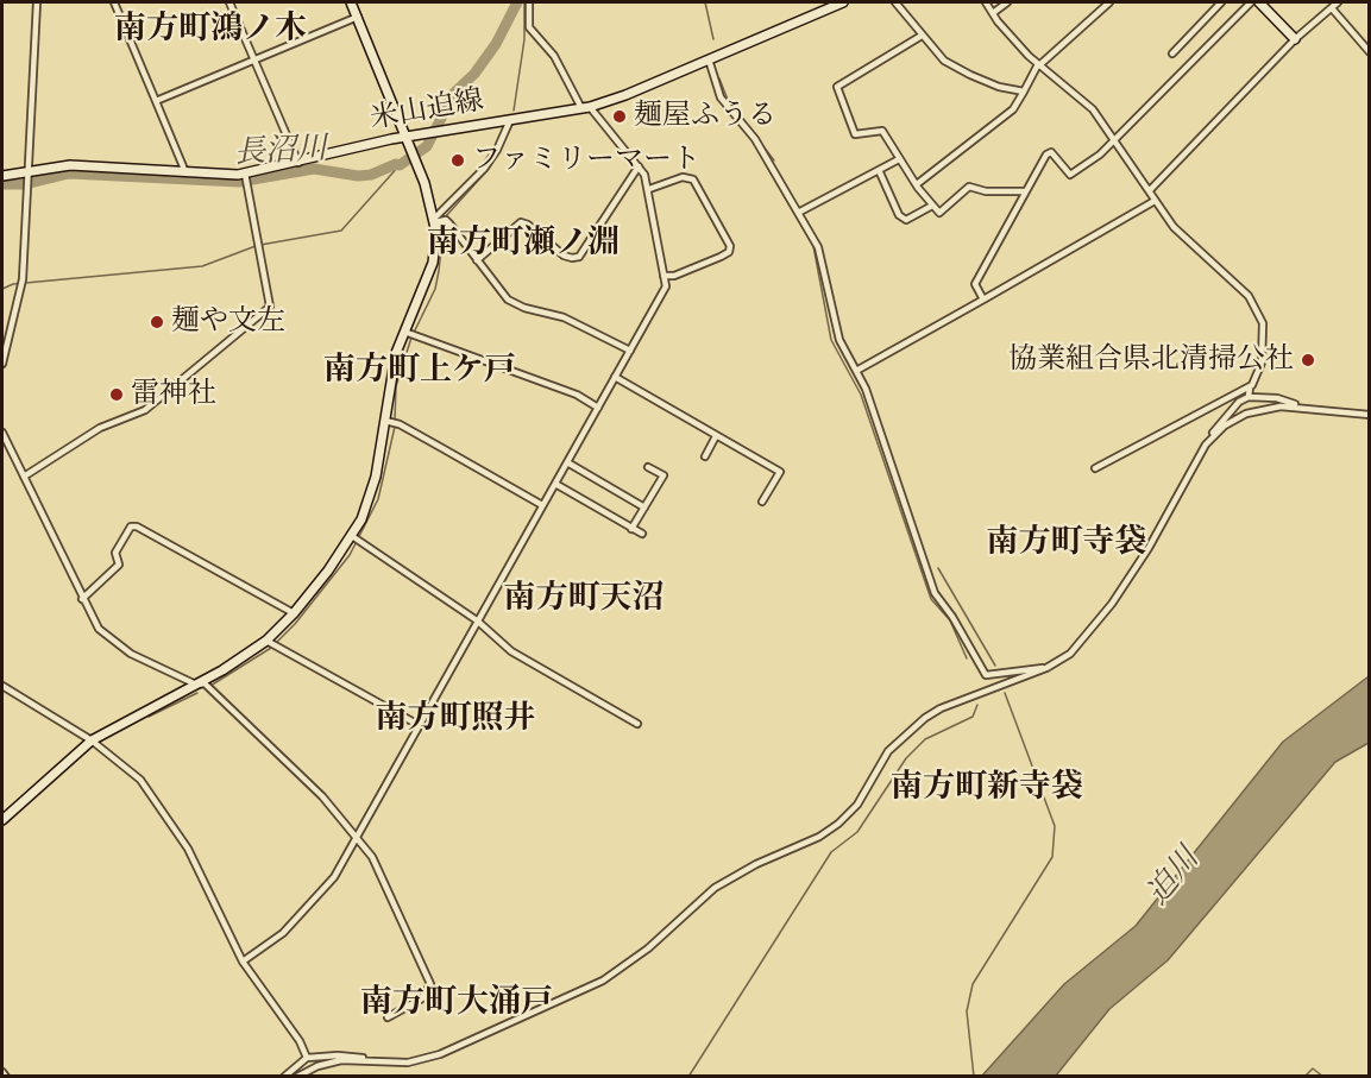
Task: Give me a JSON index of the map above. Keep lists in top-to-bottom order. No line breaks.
{"streets":{"street":["米山迫線"]},"districts":["南方町鴻ノ木","南方町瀬ノ淵","南方町上ケ戸","南方町寺袋","南方町天沼","南方町照井","南方町新寺袋","南方町大涌戸"],"water":["長沼川","迫川"],"places":["麺屋ふうる","ファミリーマート","麺や文左","協業組合県北清掃公社","雷神社"]}
